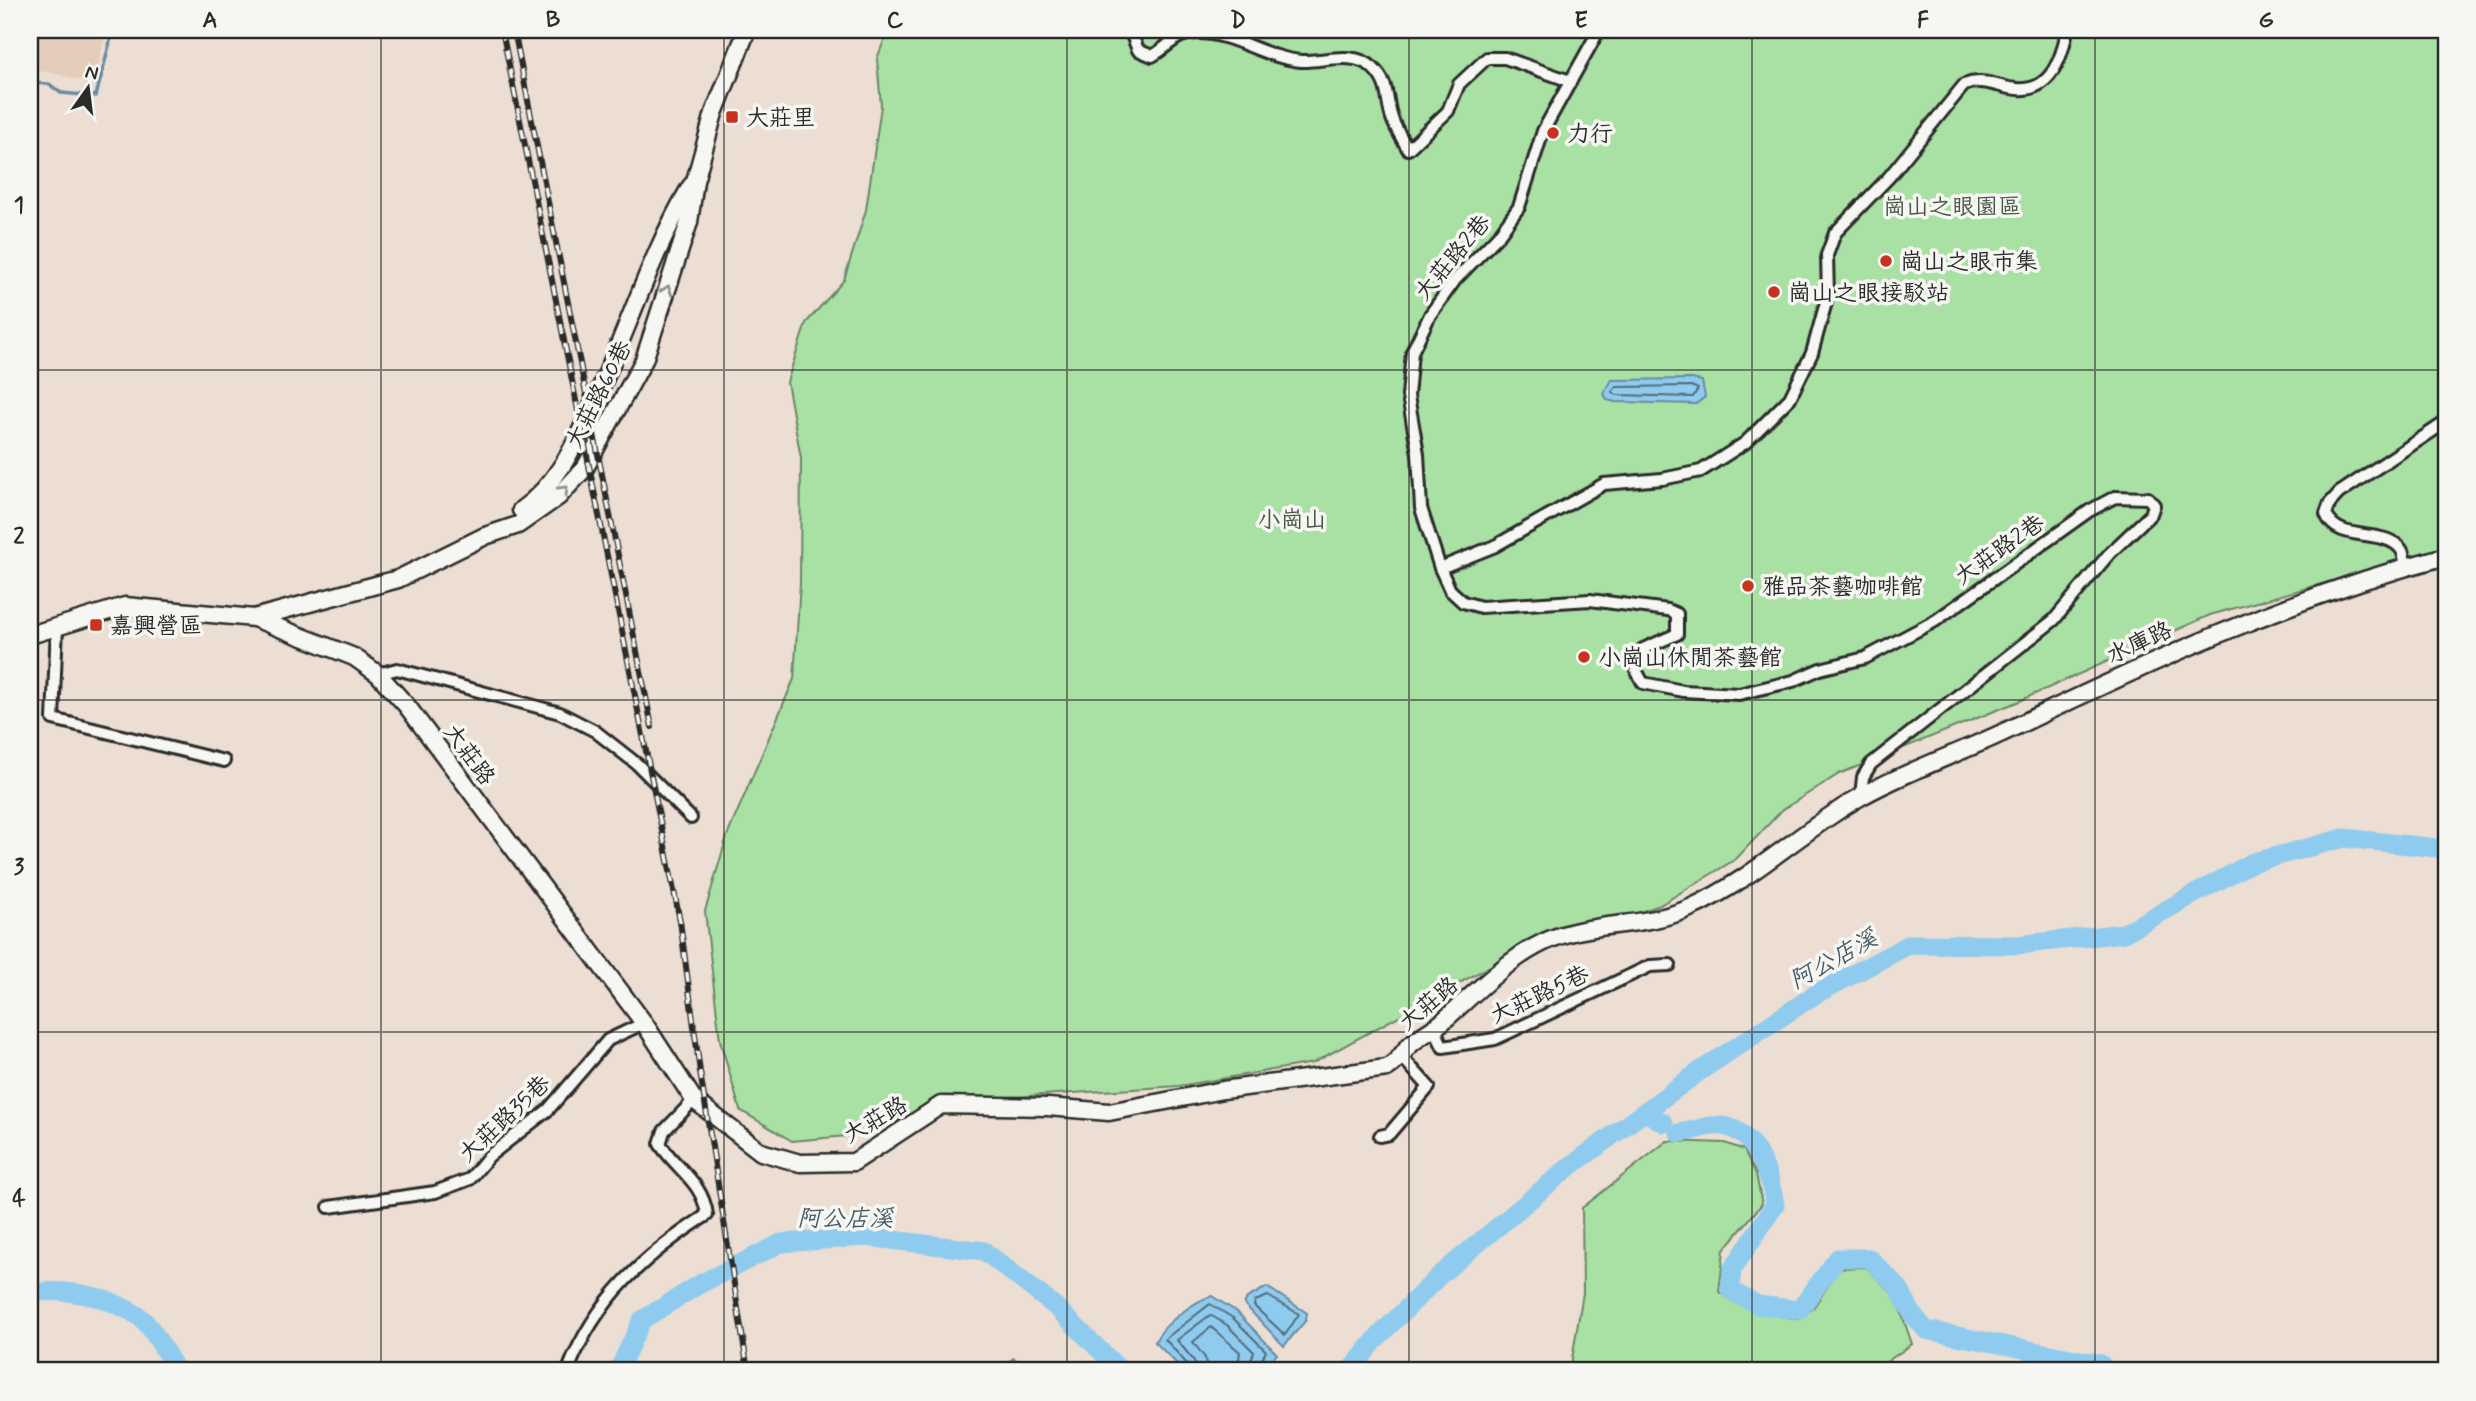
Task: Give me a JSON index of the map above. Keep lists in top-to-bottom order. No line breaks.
{"streets":{"street":["大莊路2巷","大莊路60巷","水庫路","大莊路","大莊路5巷","大莊路35巷"]},"crossings":[["大莊路2巷","水庫路"],["大莊路2巷","大莊路"],["大莊路60巷","大莊路"],["水庫路","大莊路"],["大莊路","大莊路5巷"],["大莊路","大莊路35巷"]],"water":["阿公店溪"],"parks":["崗山之眼園區","小崗山"],"places":{"transit":["大莊里","嘉興營區"],"other":["力行","崗山之眼市集","崗山之眼接駁站","雅品茶藝咖啡館","小崗山休閒茶藝館"]},"north":"top","grid":{"columns":["A","B","C","D","E","F","G"],"rows":["1","2","3","4"]}}
